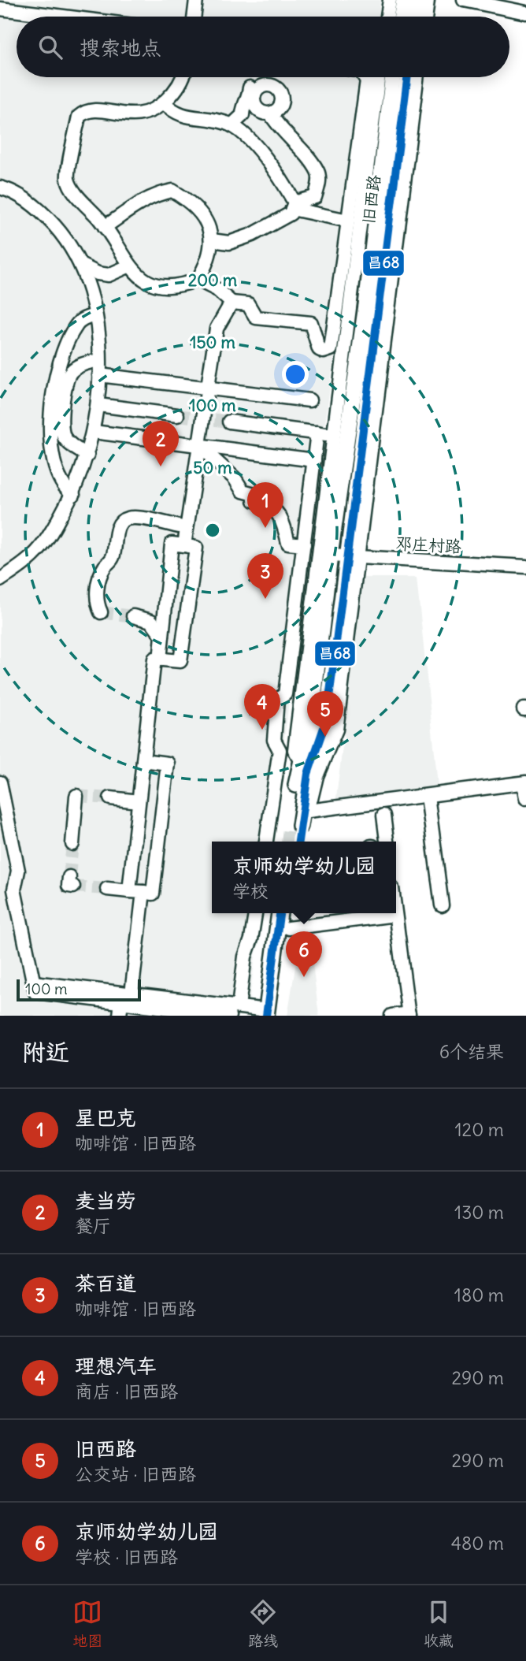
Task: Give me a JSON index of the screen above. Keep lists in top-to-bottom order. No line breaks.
{"streets":{"main road":["旧西路"],"street":["邓庄村路"]},"crossings":[["旧西路","邓庄村路"]],"lines":["transit line 昌68"],"scale_bar":"100 m","page":{"search":"搜索地点","pins":["2","1","3","4","5","6"],"popup":["京师幼学幼儿园","学校"],"scale":"100 m","heading":["附近","6个结果"],"list":[{"mark":"1","name":"星巴克","note":"咖啡馆 · 旧西路","value":"120 m"},{"mark":"2","name":"麦当劳","note":"餐厅","value":"130 m"},{"mark":"3","name":"茶百道","note":"咖啡馆 · 旧西路","value":"180 m"},{"mark":"4","name":"理想汽车","note":"商店 · 旧西路","value":"290 m"},{"mark":"5","name":"旧西路","note":"公交站 · 旧西路","value":"290 m"},{"mark":"6","name":"京师幼学幼儿园","note":"学校 · 旧西路","value":"480 m"}],"nav":["地图","路线","收藏"]},"rings":["200 m","150 m","100 m","50 m"]}
